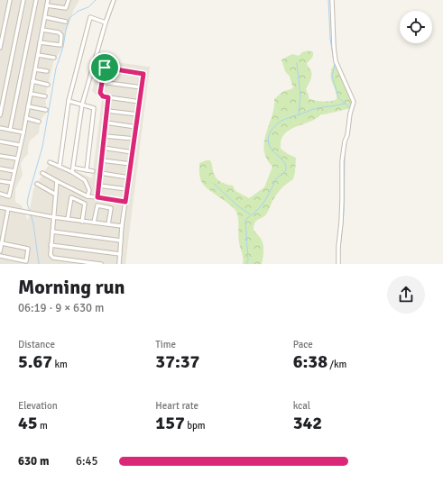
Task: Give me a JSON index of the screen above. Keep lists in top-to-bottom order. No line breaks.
{"page":{"heading":["Morning run","06:19 · 9 × 630 m"],"stats":[["Distance","5.67 km"],["Time","37:37"],["Pace","6:38 /km"],["Elevation","45 m"],["Heart rate","157 bpm"],["kcal","342"]],"list":[{"name":"630 m","note":"6:45"}]}}
